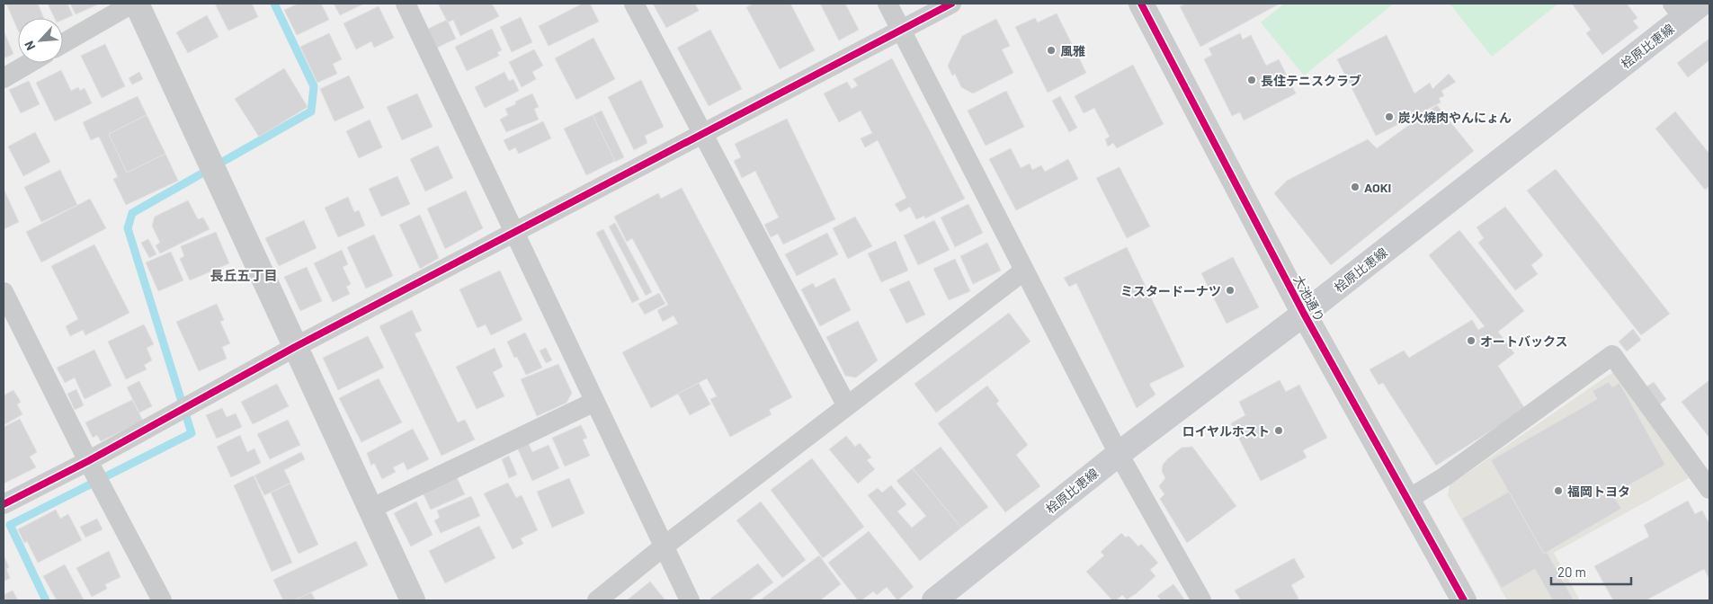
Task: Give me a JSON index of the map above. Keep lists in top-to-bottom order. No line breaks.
{"streets":{"main road":["桧原比恵線"],"street":["大池通り"]},"crossings":[["桧原比恵線","大池通り"]],"districts":["長丘五丁目"],"places":["風雅","長住テニスクラブ","炭火焼肉やんにょん","AOKI","ミスタードーナツ","オートバックス","ロイヤルホスト","福岡トヨタ"],"scale_bar":"20 m","north":"bottom left"}
